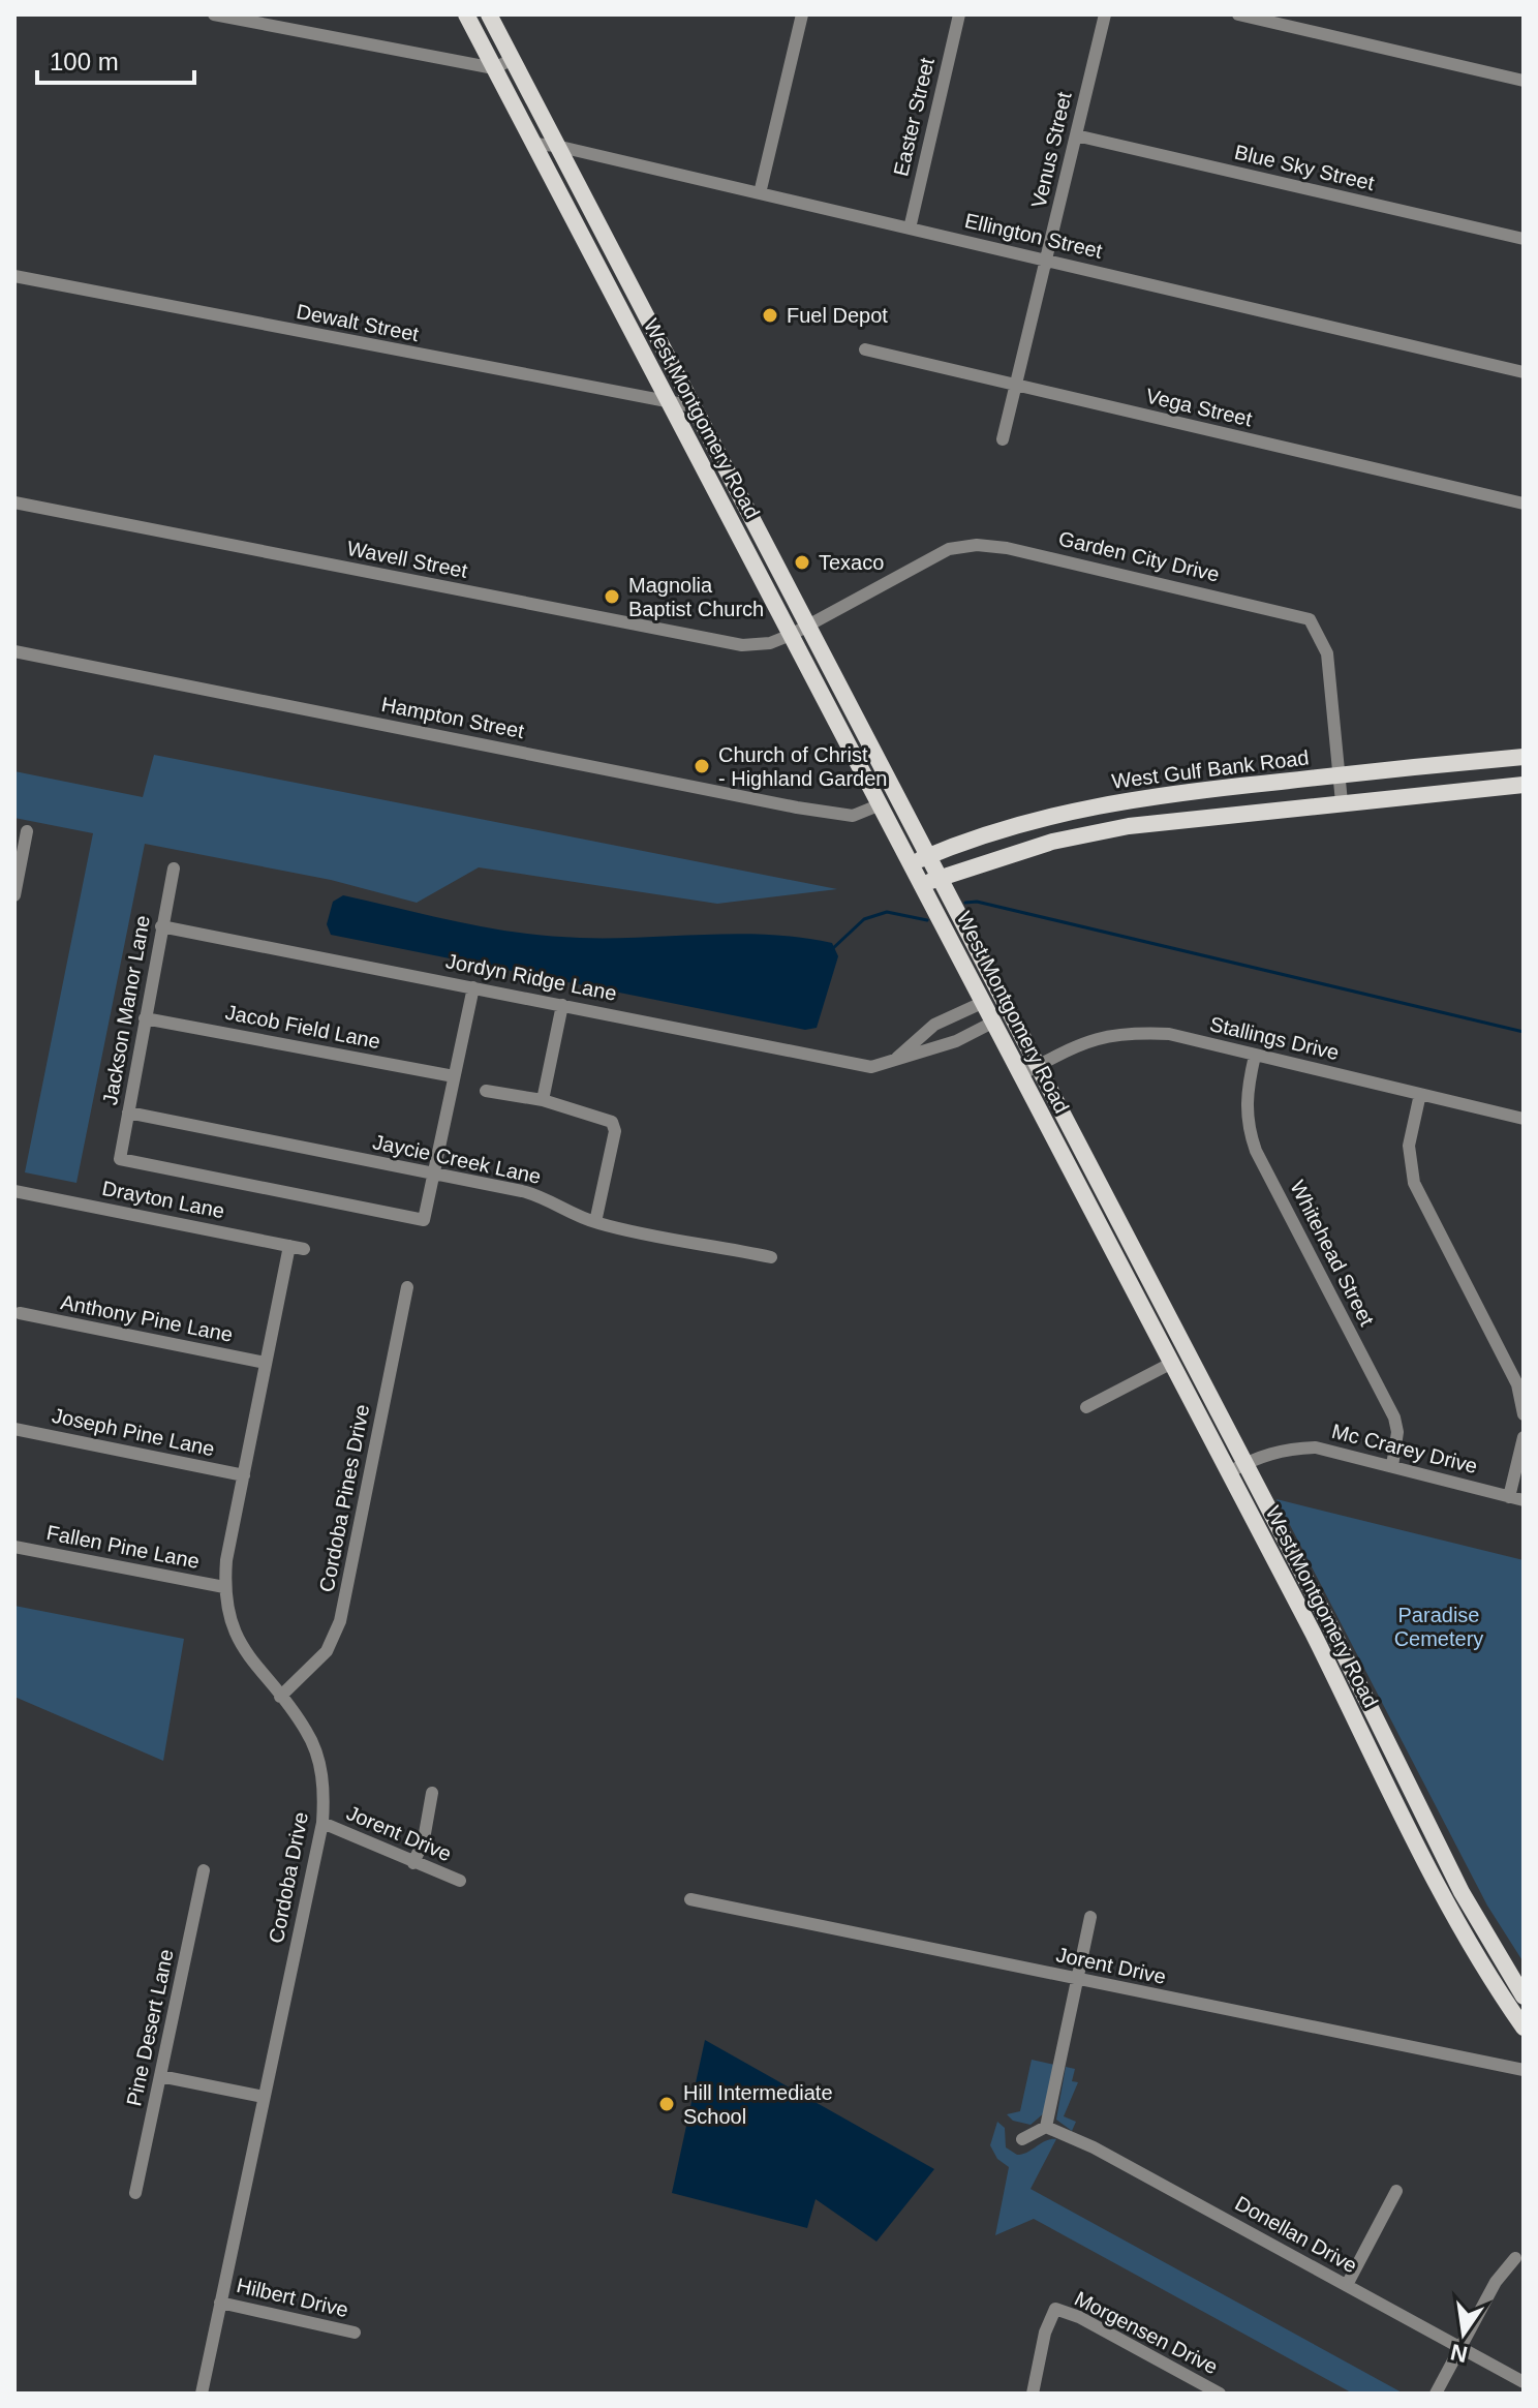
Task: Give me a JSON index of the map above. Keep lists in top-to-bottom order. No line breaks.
{"streets":{"main road":["West Montgomery Road","West Gulf Bank Road"],"street":["Easter Street","Venus Street","Blue Sky Street","Ellington Street","Dewalt Street","Vega Street","Garden City Drive","Wavell Street","Hampton Street","Jordyn Ridge Lane","Jackson Manor Lane","Jacob Field Lane","Stallings Drive","Jaycie Creek Lane","Drayton Lane","Whitehead Street","Anthony Pine Lane","Joseph Pine Lane","Mc Crarey Drive","Cordoba Pines Drive","Fallen Pine Lane","Jorent Drive","Cordoba Drive","Pine Desert Lane","Donellan Drive","Hilbert Drive","Morgensen Drive"]},"crossings":[["Easter Street","Ellington Street"],["Venus Street","Blue Sky Street"],["Venus Street","Ellington Street"],["Venus Street","Vega Street"],["Ellington Street","West Montgomery Road"],["Dewalt Street","West Montgomery Road"],["West Montgomery Road","Garden City Drive"],["West Montgomery Road","Wavell Street"],["West Montgomery Road","Hampton Street"],["West Montgomery Road","West Gulf Bank Road"],["West Montgomery Road","Jordyn Ridge Lane"],["West Montgomery Road","Stallings Drive"],["West Montgomery Road","Mc Crarey Drive"],["Garden City Drive","Wavell Street"],["Garden City Drive","West Gulf Bank Road"],["Jordyn Ridge Lane","Jackson Manor Lane"],["Jackson Manor Lane","Jacob Field Lane"],["Jackson Manor Lane","Jaycie Creek Lane"],["Stallings Drive","Whitehead Street"],["Drayton Lane","Cordoba Drive"],["Whitehead Street","Mc Crarey Drive"],["Anthony Pine Lane","Cordoba Drive"],["Joseph Pine Lane","Cordoba Drive"],["Cordoba Pines Drive","Cordoba Drive"],["Fallen Pine Lane","Cordoba Drive"],["Jorent Drive","Cordoba Drive"],["Cordoba Drive","Hilbert Drive"]],"parks":["Paradise Cemetery"],"places":["Fuel Depot","Texaco","Magnolia Baptist Church","Church of Christ - Highland Garden","Hill Intermediate School"],"scale_bar":"100 m","north":"bottom"}
